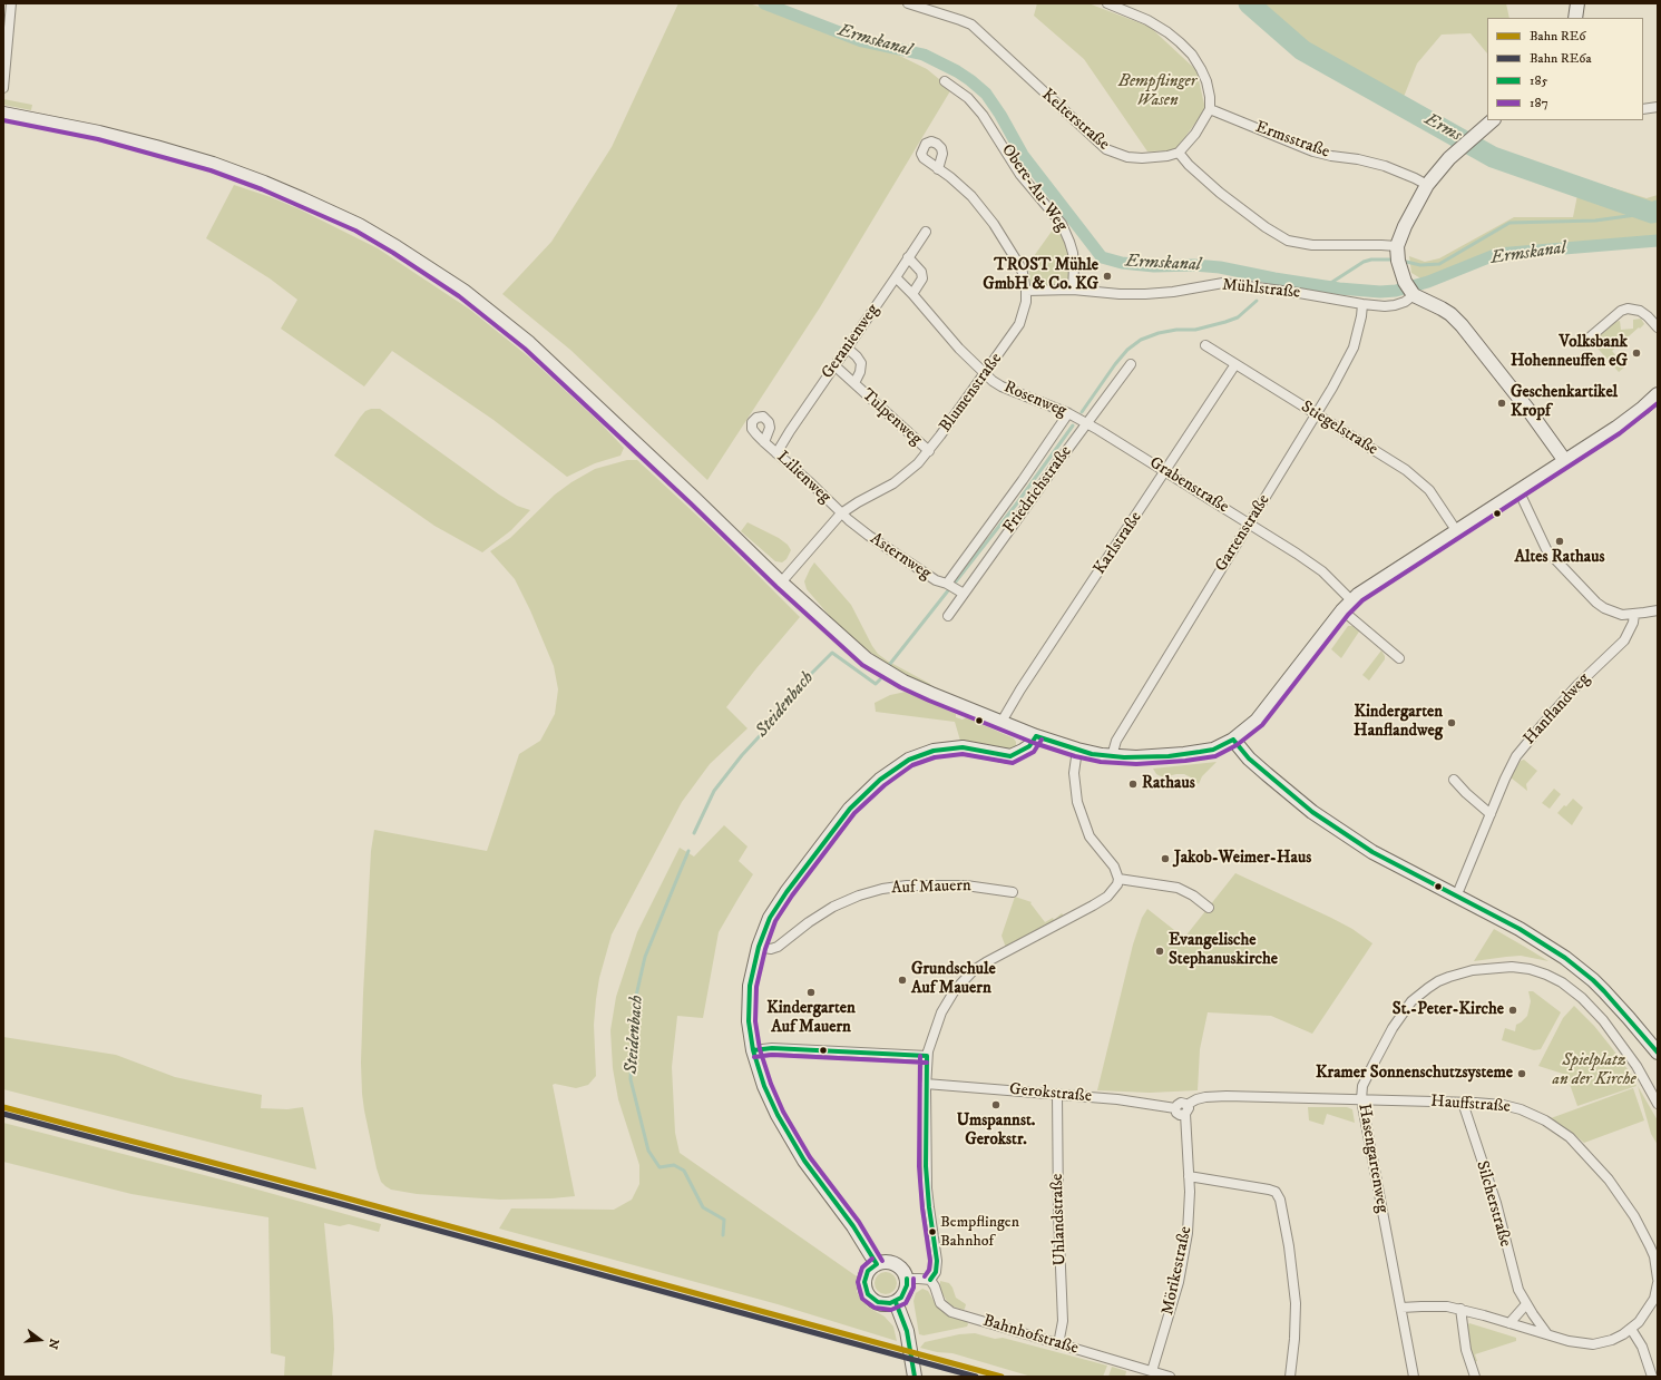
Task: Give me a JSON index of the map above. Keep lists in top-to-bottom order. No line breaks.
{"streets":{"street":["Kelterstraße","Ermsstraße","Obere-Au-Weg","Mühlstraße","Geranienweg","Blumenstraße","Rosenweg","Tulpenweg","Stiegelstraße","Lilienweg","Grabenstraße","Friedrichstraße","Gartenstraße","Karlstraße","Asternweg","Hanflandweg","Auf Mauern","Gerokstraße","Hauffstraße","Hasengartenweg","Silcherstraße","Uhlandstraße","Mörikestraße","Bahnhofstraße"]},"crossings":[["Obere-Au-Weg","Mühlstraße"],["Mühlstraße","Blumenstraße"],["Mühlstraße","Gartenstraße"],["Geranienweg","Rosenweg"],["Geranienweg","Tulpenweg"],["Geranienweg","Lilienweg"],["Blumenstraße","Rosenweg"],["Blumenstraße","Tulpenweg"],["Blumenstraße","Lilienweg"],["Blumenstraße","Asternweg"],["Rosenweg","Grabenstraße"],["Rosenweg","Friedrichstraße"],["Stiegelstraße","Gartenstraße"],["Stiegelstraße","Karlstraße"],["Lilienweg","Asternweg"],["Grabenstraße","Friedrichstraße"],["Grabenstraße","Gartenstraße"],["Grabenstraße","Karlstraße"],["Friedrichstraße","Asternweg"],["Gerokstraße","Uhlandstraße"],["Gerokstraße","Mörikestraße"],["Hauffstraße","Hasengartenweg"],["Hauffstraße","Silcherstraße"],["Uhlandstraße","Bahnhofstraße"],["Mörikestraße","Bahnhofstraße"]],"water":["Ermskanal","Erms","Steidenbach"],"parks":["Bempflinger Wasen","Spielplatz an der Kirche"],"places":["TROST Mühle GmbH & Co. KG","Volksbank Hohenneuffen eG","Geschenkartikel Kropf","Altes Rathaus","Kindergarten Hanflandweg","Rathaus","Jakob-Weimer-Haus","Evangelische Stephanuskirche","Grundschule Auf Mauern","Kindergarten Auf Mauern","St.-Peter-Kirche","Kramer Sonnenschutzsysteme","Umspannst. Gerokstr.","Bempflingen Bahnhof"],"lines":["transit line 187","transit line 185","rail line RE6","rail line RE6a"],"legend":["Bahn RE6","Bahn RE6a","185","187"],"north":"right"}
